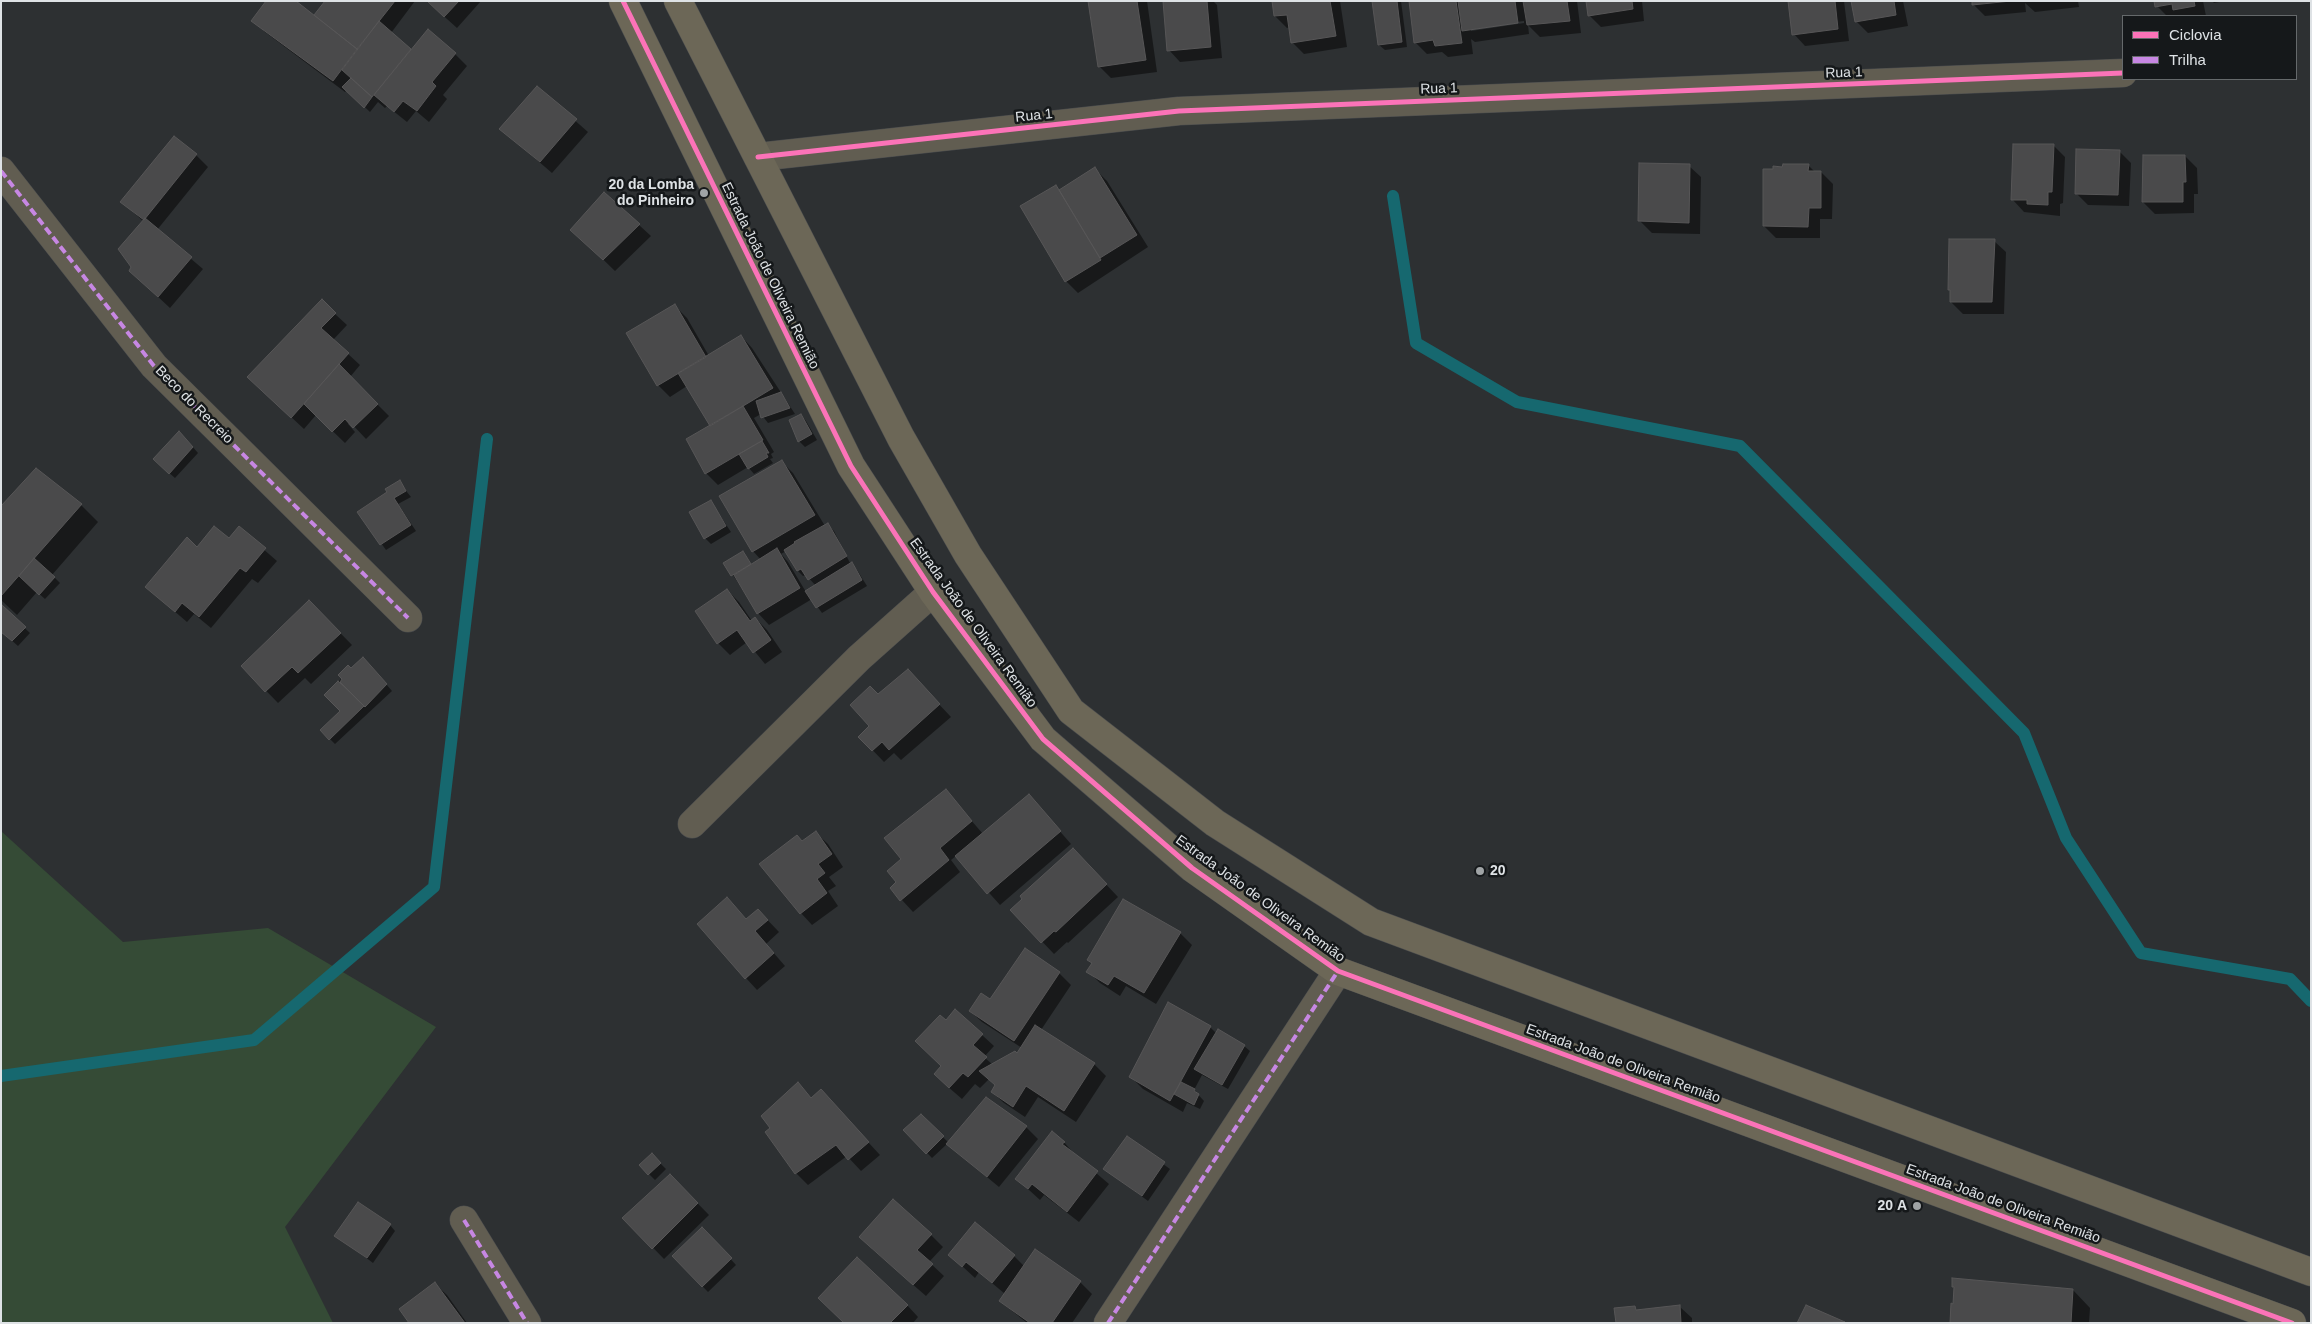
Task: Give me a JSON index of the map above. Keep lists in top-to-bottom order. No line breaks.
{"streets":{"main road":["Estrada João de Oliveira Remião"],"street":["Rua 1","Beco do Recreio"]},"crossings":[["Rua 1","Estrada João de Oliveira Remião"]],"places":["20 da Lomba do Pinheiro","20","20 A"],"legend":["Ciclovia","Trilha"]}
